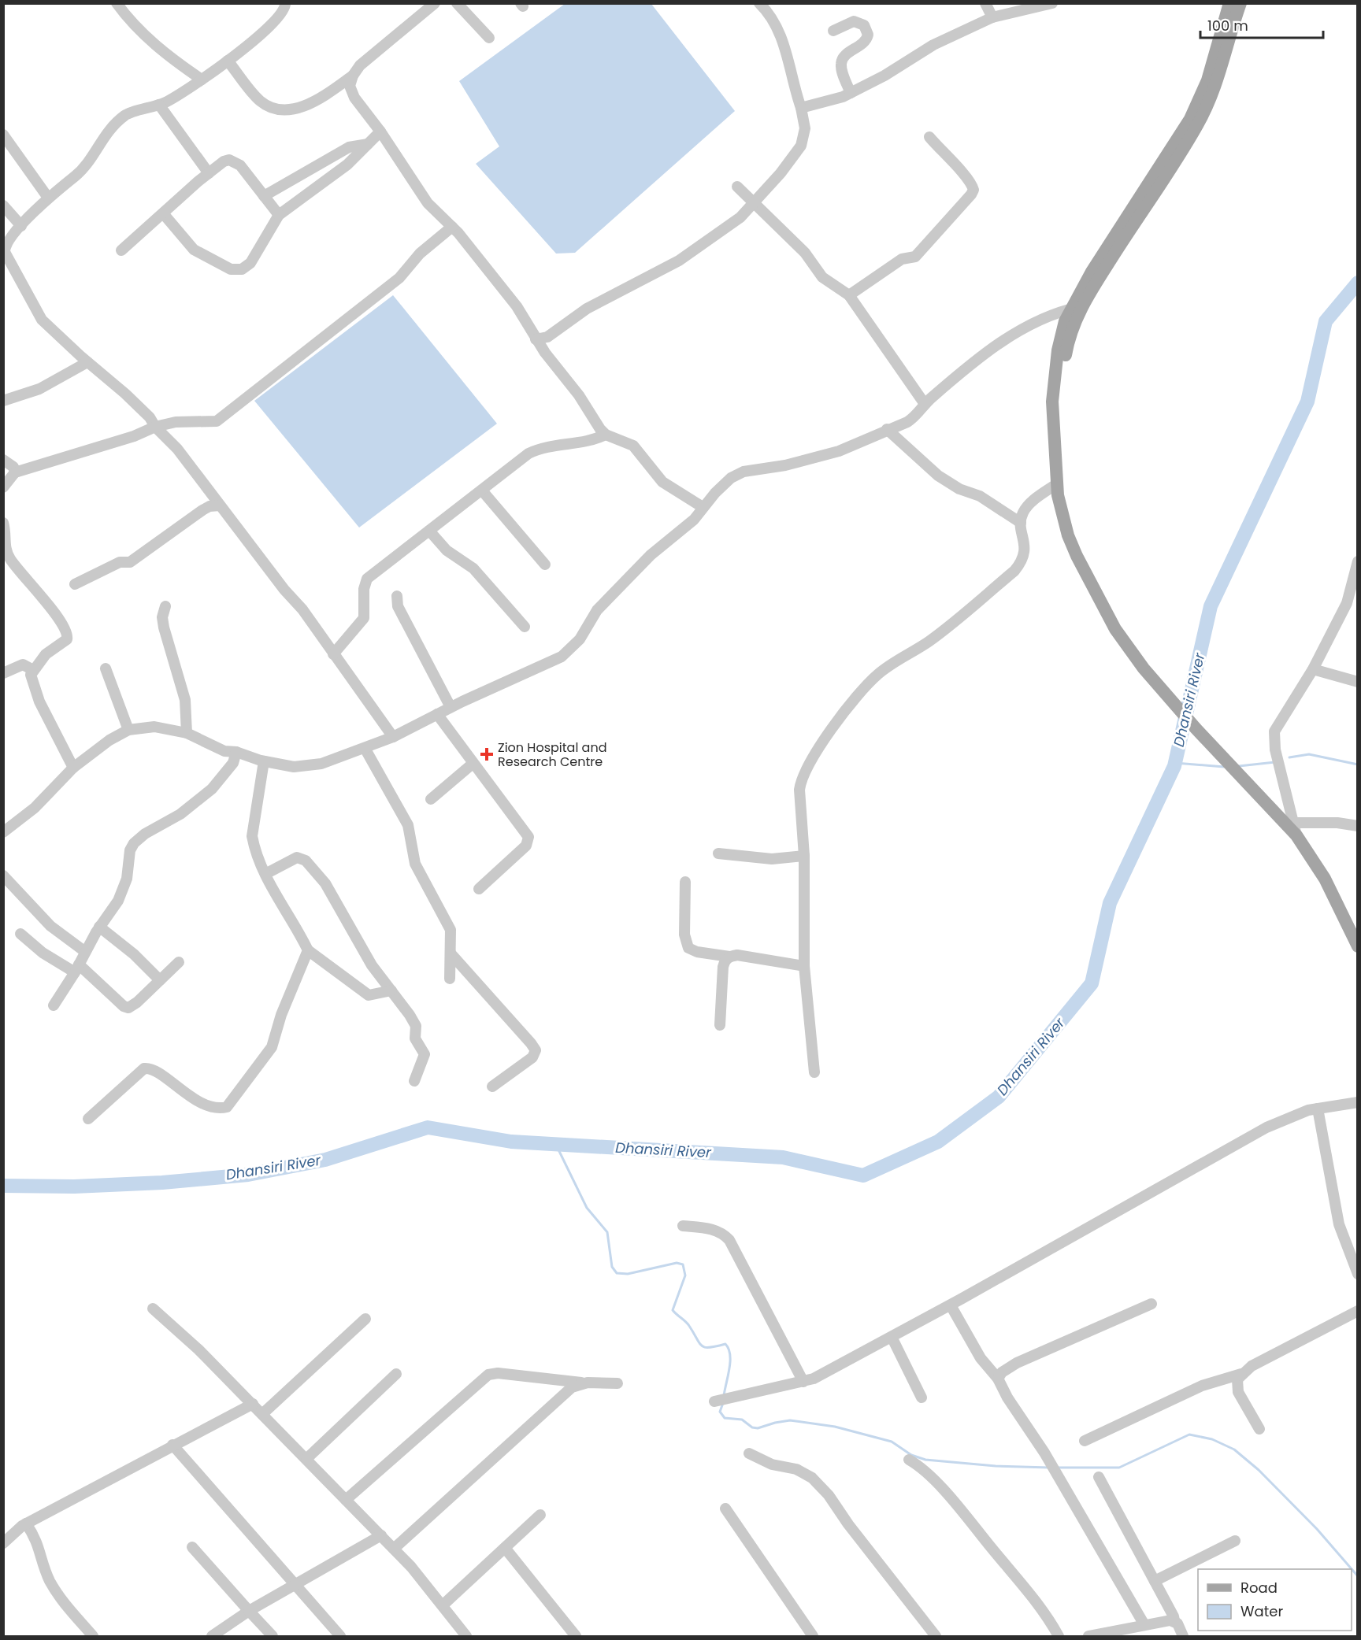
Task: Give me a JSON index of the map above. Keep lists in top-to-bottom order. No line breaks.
{"water":["Dhansiri River"],"places":{"health":["Zion Hospital and Research Centre"]},"legend":["Road","Water"],"scale_bar":"100 m"}
